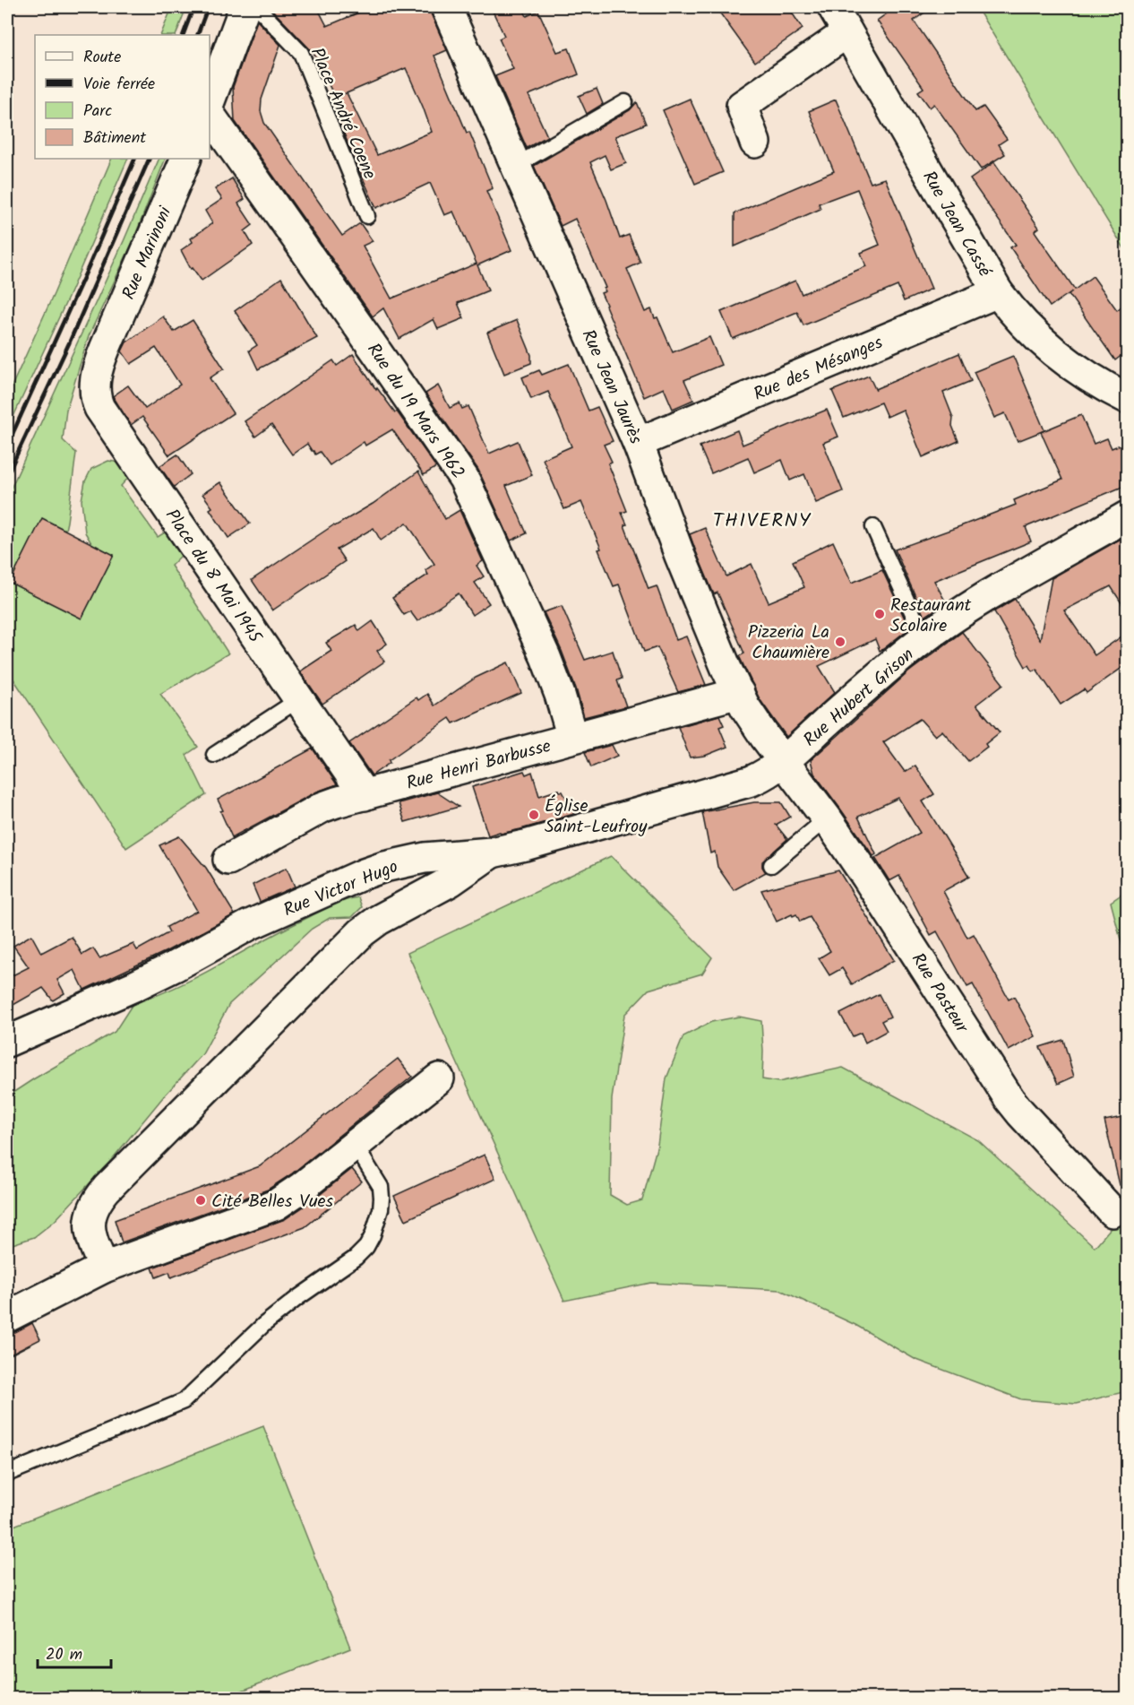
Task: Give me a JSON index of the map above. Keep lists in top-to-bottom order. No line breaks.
{"streets":{"street":["Rue Jean Cassé","Rue Marinoni","Rue des Mésanges","Rue Jean Jaurès","Rue du 19 Mars 1962","Place du 8 Mai 1945","Rue Hubert Grison","Rue Henri Barbusse","Rue Victor Hugo","Rue Pasteur"],"lane":["Place André Coene"]},"crossings":[["Rue Jean Cassé","Rue des Mésanges"],["Rue Marinoni","Place du 8 Mai 1945"],["Rue des Mésanges","Rue Jean Jaurès"],["Rue Jean Jaurès","Rue Hubert Grison"],["Rue Jean Jaurès","Rue Henri Barbusse"],["Rue Jean Jaurès","Rue Victor Hugo"],["Rue Jean Jaurès","Rue Pasteur"],["Rue du 19 Mars 1962","Rue Henri Barbusse"],["Place du 8 Mai 1945","Rue Henri Barbusse"],["Rue Hubert Grison","Rue Victor Hugo"],["Rue Hubert Grison","Rue Pasteur"],["Rue Victor Hugo","Rue Pasteur"]],"districts":["THIVERNY"],"places":["Restaurant Scolaire","Pizzeria La Chaumière","Église Saint-Leufroy","Cité Belles Vues"],"legend":["Route","Voie ferrée","Parc","Bâtiment"],"scale_bar":"20 m"}
